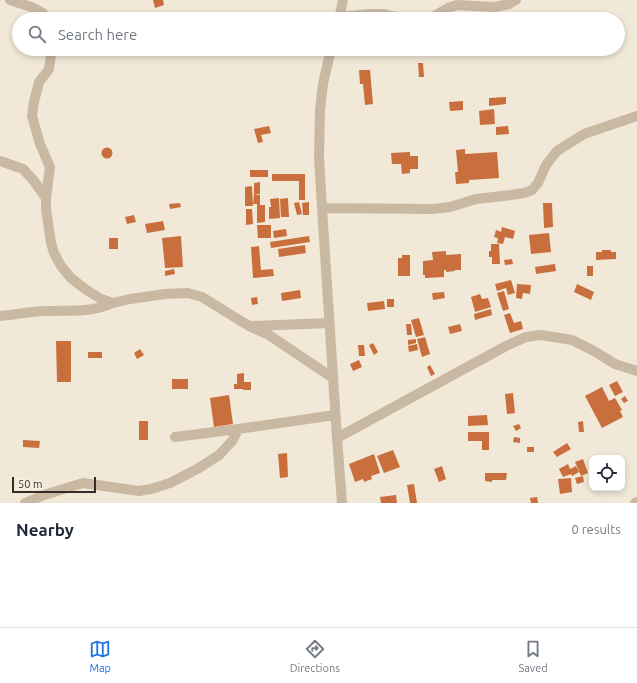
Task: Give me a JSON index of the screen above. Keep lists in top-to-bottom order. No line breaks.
{"scale_bar":"50 m","page":{"search":"Search here","scale":"50 m","heading":["Nearby","0 results"],"nav":["Map","Directions","Saved"]}}
